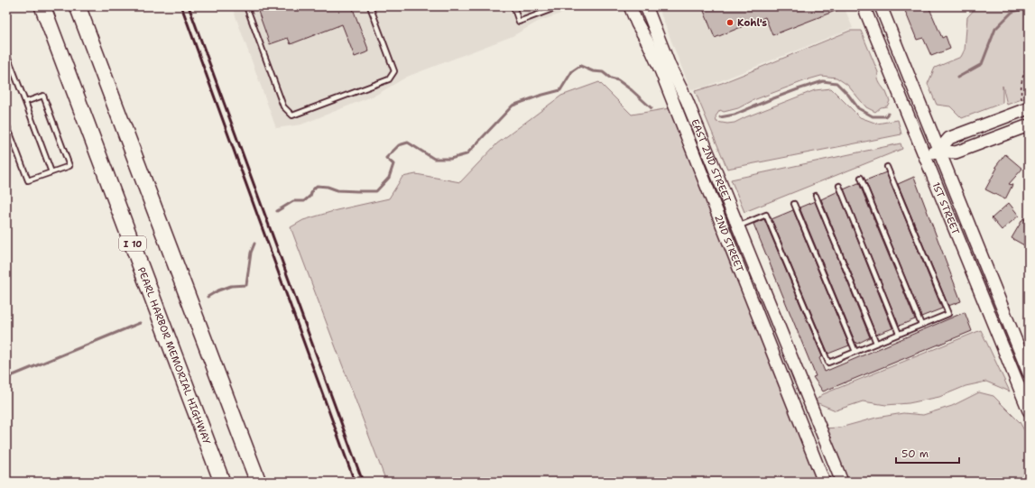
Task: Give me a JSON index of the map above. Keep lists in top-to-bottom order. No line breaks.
{"streets":{"highway":["I 10","PEARL HARBOR MEMORIAL HIGHWAY"],"street":["EAST 2ND STREET","1ST STREET","2ND STREET"]},"crossings":[["EAST 2ND STREET","2ND STREET"]],"places":["Kohl's"],"scale_bar":"50 m"}
